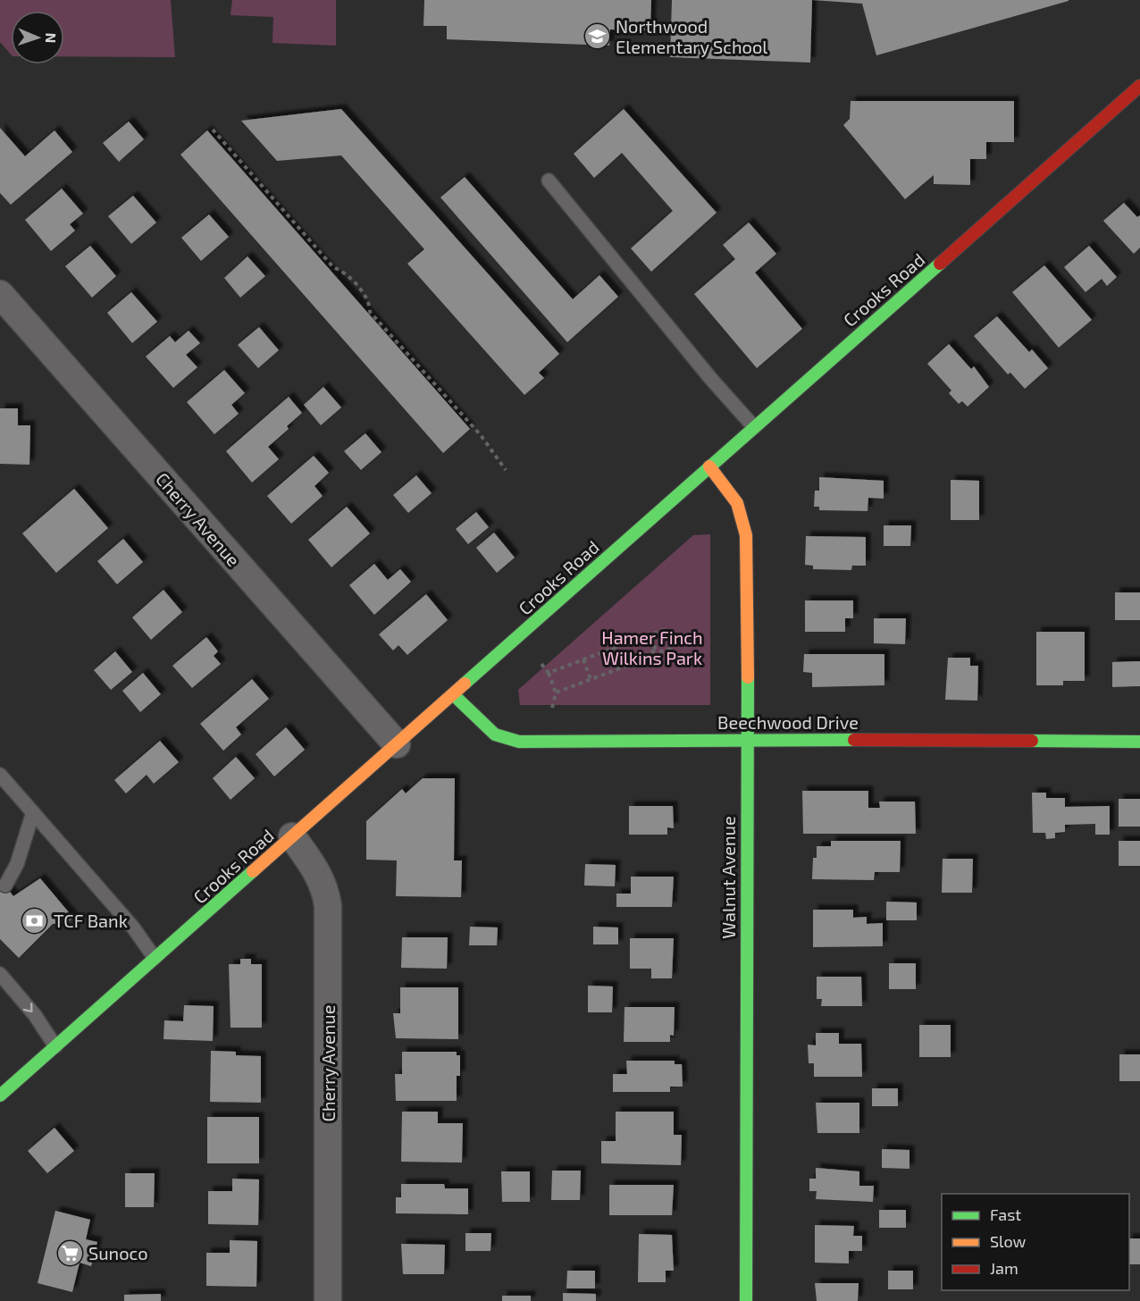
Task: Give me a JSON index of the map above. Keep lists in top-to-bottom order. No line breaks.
{"streets":{"street":["Crooks Road","Cherry Avenue","Beechwood Drive","Walnut Avenue"]},"crossings":[["Crooks Road","Cherry Avenue"],["Crooks Road","Beechwood Drive"],["Crooks Road","Walnut Avenue"],["Beechwood Drive","Walnut Avenue"]],"parks":["Hamer Finch Wilkins Park"],"places":{"school or university":["Northwood Elementary School"],"bank":["TCF Bank"],"supermarket":["Sunoco"]},"legend":["Fast","Slow","Jam"],"north":"right"}
